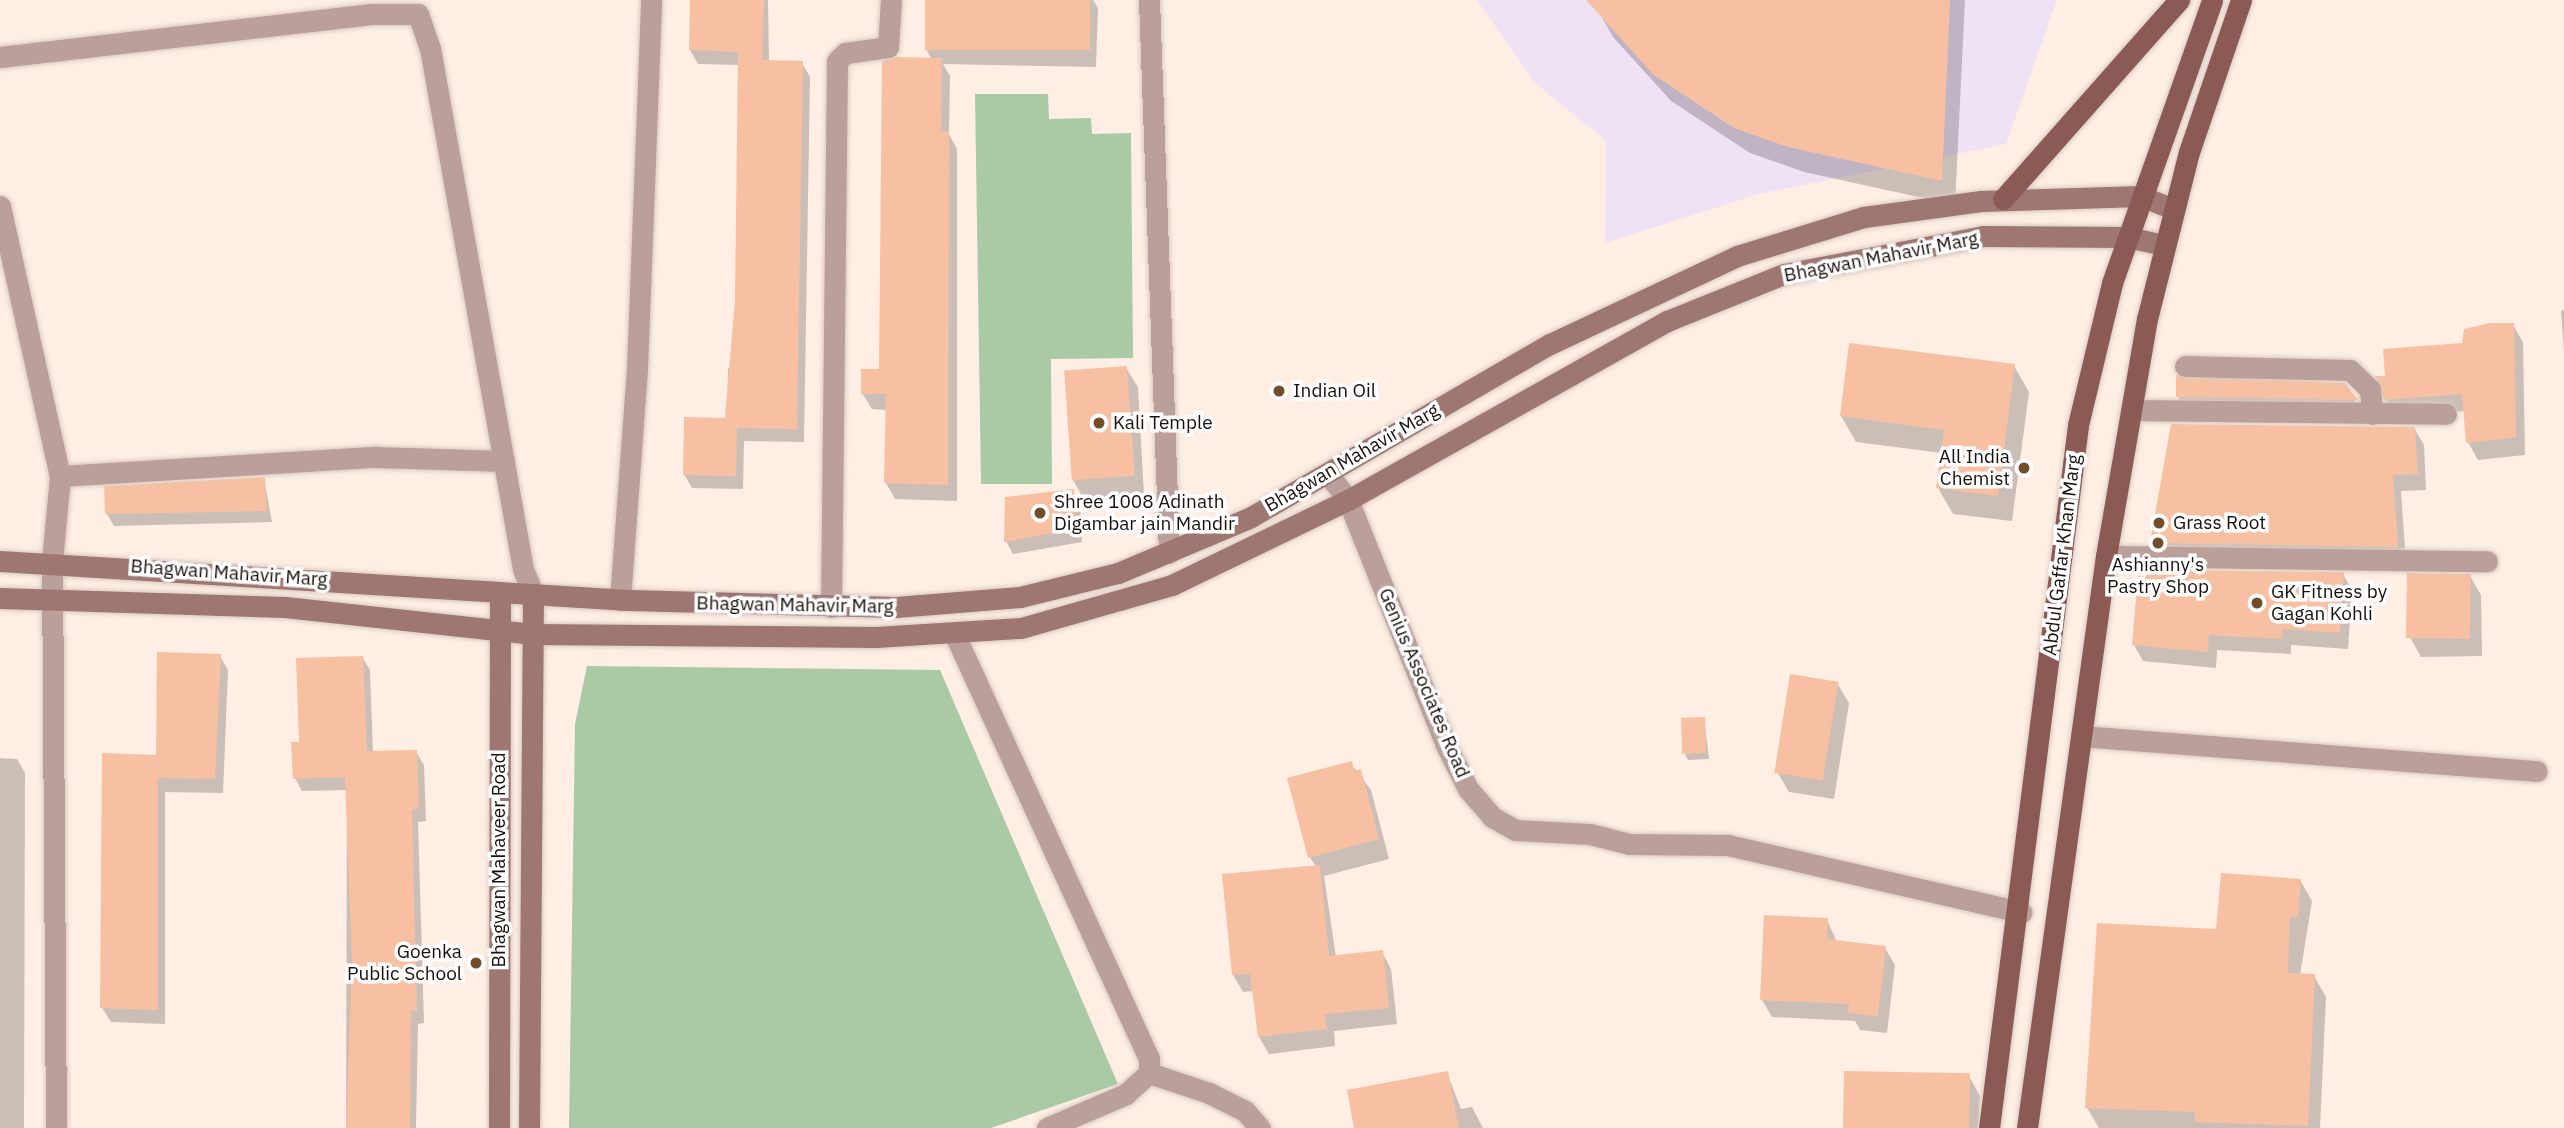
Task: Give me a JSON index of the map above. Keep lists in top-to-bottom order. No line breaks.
{"streets":{"main road":["Abdul Gaffar Khan Marg"],"street":["Bhagwan Mahavir Marg","Genius Associates Road","Bhagwan Mahaveer Road"]},"crossings":[["Bhagwan Mahavir Marg","Abdul Gaffar Khan Marg"],["Bhagwan Mahavir Marg","Genius Associates Road"],["Bhagwan Mahavir Marg","Bhagwan Mahaveer Road"],["Abdul Gaffar Khan Marg","Genius Associates Road"]],"places":["Indian Oil","Kali Temple","All India Chemist","Shree 1008 Adinath Digambar jain Mandir","Grass Root","Ashianny's Pastry Shop","GK Fitness by Gagan Kohli","Goenka Public School"]}
